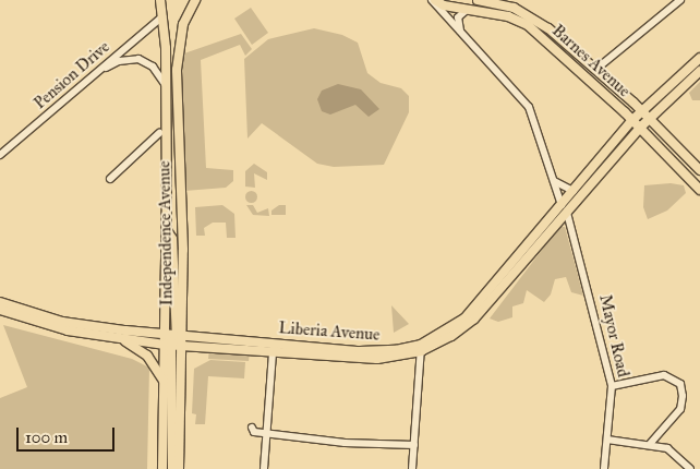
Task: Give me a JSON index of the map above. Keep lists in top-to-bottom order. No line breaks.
{"streets":{"main road":["Barnes Avenue","Independence Avenue","Liberia Avenue"],"street":["Pension Drive","Mayor Road"]},"crossings":[["Barnes Avenue","Liberia Avenue"],["Barnes Avenue","Mayor Road"],["Pension Drive","Independence Avenue"],["Independence Avenue","Liberia Avenue"],["Liberia Avenue","Mayor Road"]],"scale_bar":"100 m"}
